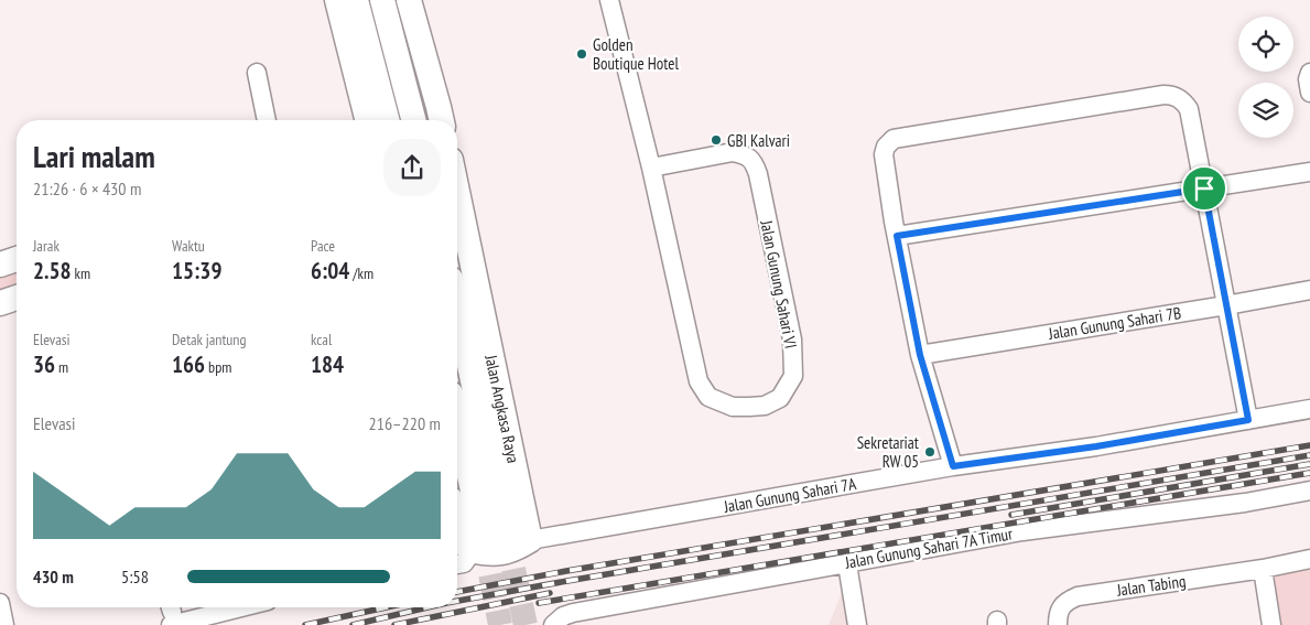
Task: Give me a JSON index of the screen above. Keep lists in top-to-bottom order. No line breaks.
{"streets":{"main road":["Jalan Angkasa Raya"],"street":["Jalan Gunung Sahari VI","Jalan Gunung Sahari 7B","Jalan Gunung Sahari 7A","Jalan Gunung Sahari 7A Timur","Jalan Tabing"]},"crossings":[["Jalan Angkasa Raya","Jalan Gunung Sahari 7A"]],"places":["Golden Boutique Hotel","GBI Kalvari","Sekretariat RW 05"],"page":{"heading":["Lari malam","21:26 · 6 × 430 m"],"stats":[["Jarak","2.58 km"],["Waktu","15:39"],["Pace","6:04 /km"],["Elevasi","36 m"],["Detak jantung","166 bpm"],["kcal","184"]],"chart":["Elevasi","216–220 m"],"list":[{"name":"430 m","note":"5:58"}]}}
